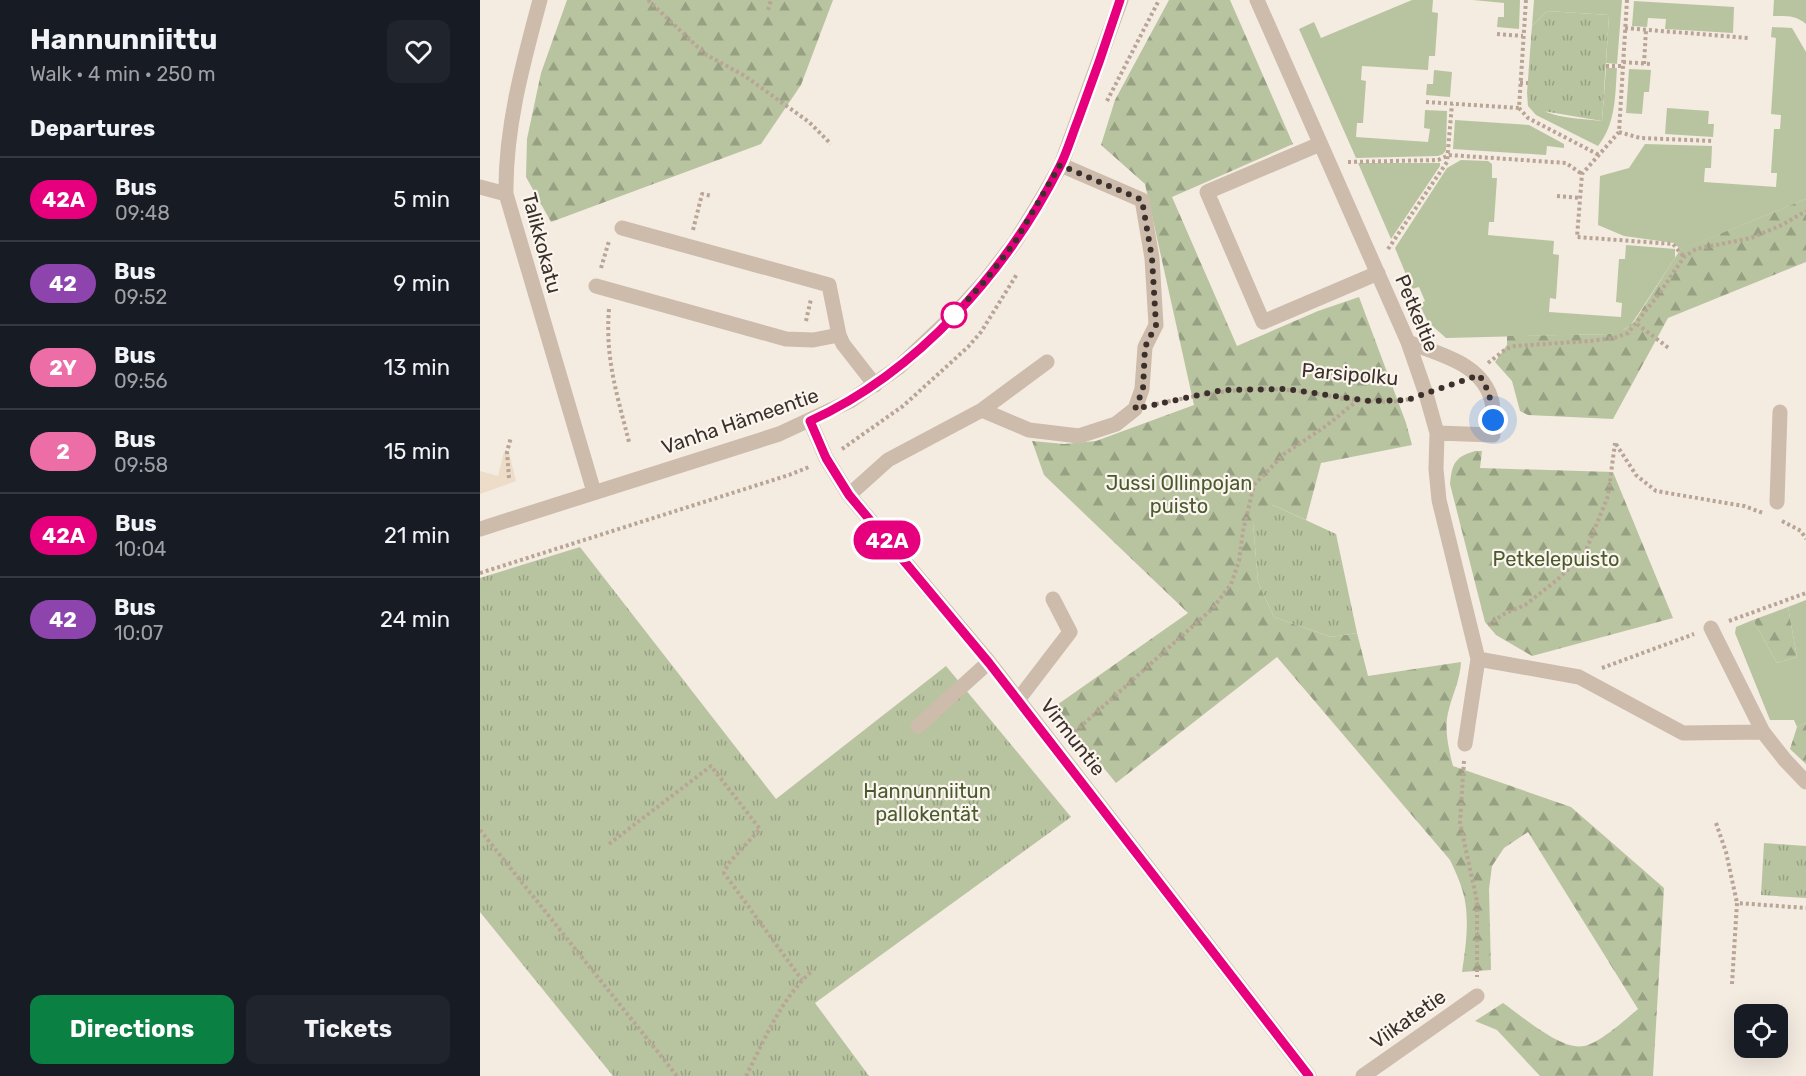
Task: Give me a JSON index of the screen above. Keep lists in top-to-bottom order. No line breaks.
{"streets":{"street":["Talikkokatu","Petkeltie","Vanha Hämeentie","Virmuntie","Viikatetie"],"path":["Parsipolku"]},"crossings":[["Talikkokatu","Vanha Hämeentie"],["Petkeltie","Parsipolku"],["Vanha Hämeentie","Virmuntie"]],"parks":["Jussi Ollinpojan puisto","Petkelepuisto","Hannunniitun pallokentät"],"lines":["bus line 42A"],"page":{"heading":[["Hannunniittu","Walk · 4 min · 250 m"],"Departures"],"on_map":"42A","list":[{"mark":"42A","name":"Bus","note":"09:48","value":"5 min"},{"mark":"42","name":"Bus","note":"09:52","value":"9 min"},{"mark":"2Y","name":"Bus","note":"09:56","value":"13 min"},{"mark":"2","name":"Bus","note":"09:58","value":"15 min"},{"mark":"42A","name":"Bus","note":"10:04","value":"21 min"},{"mark":"42","name":"Bus","note":"10:07","value":"24 min"}],"buttons":["Directions","Tickets"]}}
